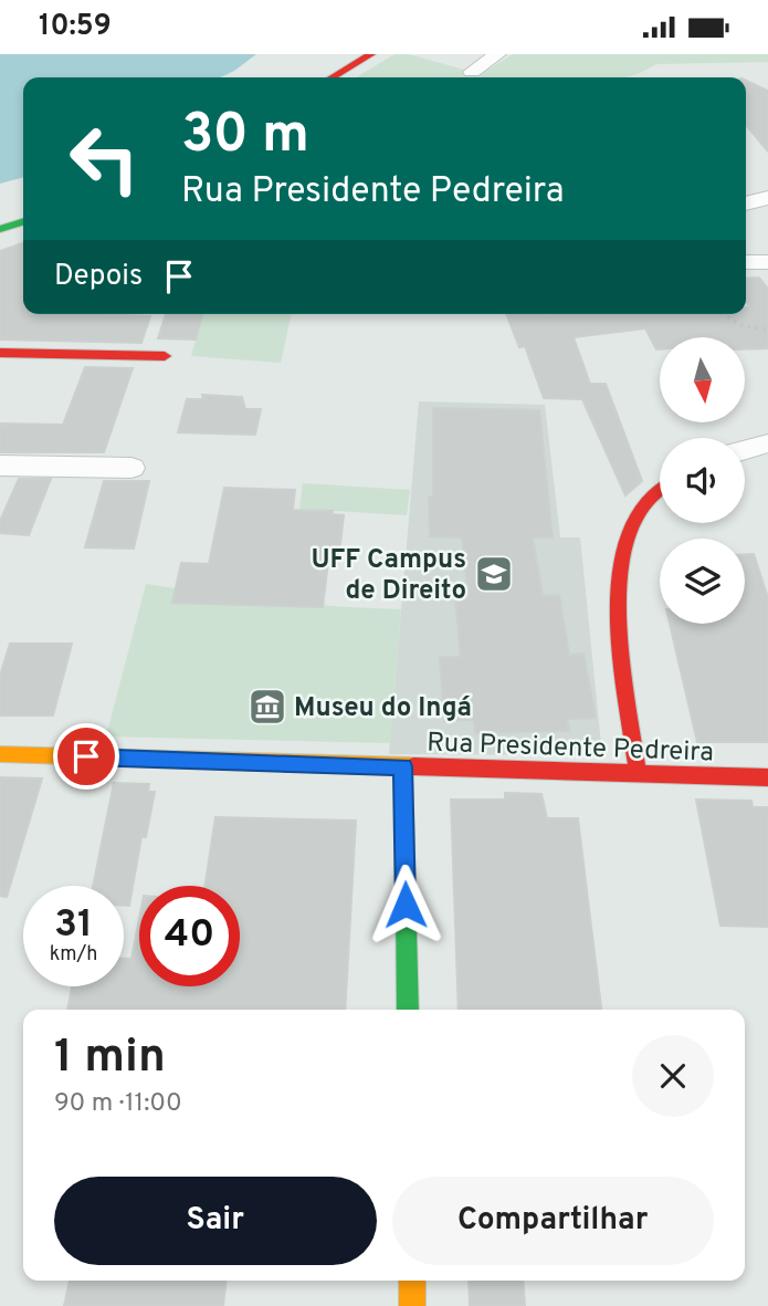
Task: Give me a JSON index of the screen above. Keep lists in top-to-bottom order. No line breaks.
{"streets":{"street":["Rua Presidente Pedreira"]},"places":{"school or university":["UFF Campus de Direito"],"museum":["Museu do Ingá"]},"north":"bottom","page":{"status":"10:59","turn":["30 m","Rua Presidente Pedreira"],"then":"Depois","speed":"31 km/h","limit":"40","heading":["1 min","90 m · 11:00"],"buttons":["Sair","Compartilhar"]}}
